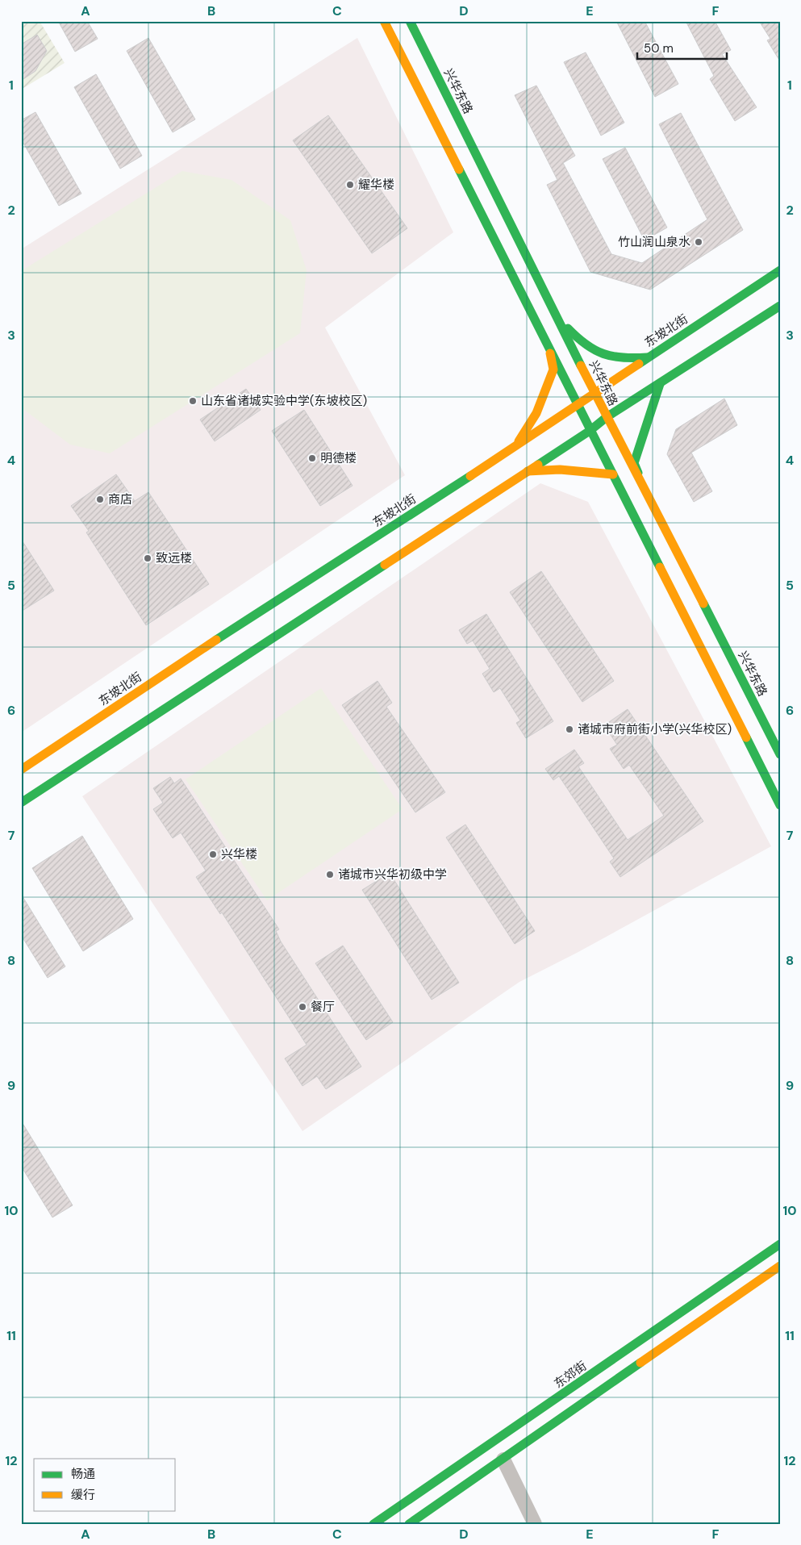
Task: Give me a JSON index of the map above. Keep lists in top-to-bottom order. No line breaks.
{"streets":{"main road":["兴华东路","东坡北街","东郊街"]},"crossings":[["兴华东路","东坡北街"]],"places":["耀华楼","竹山润山泉水","山东省诸城实验中学(东坡校区)","明德楼","商店","致远楼","诸城市府前街小学(兴华校区)","兴华楼","诸城市兴华初级中学","餐厅"],"legend":["畅通","缓行"],"scale_bar":"50 m","grid":{"columns":["A","B","C","D","E","F"],"rows":["1","2","3","4","5","6","7","8","9","10","11","12"]}}
